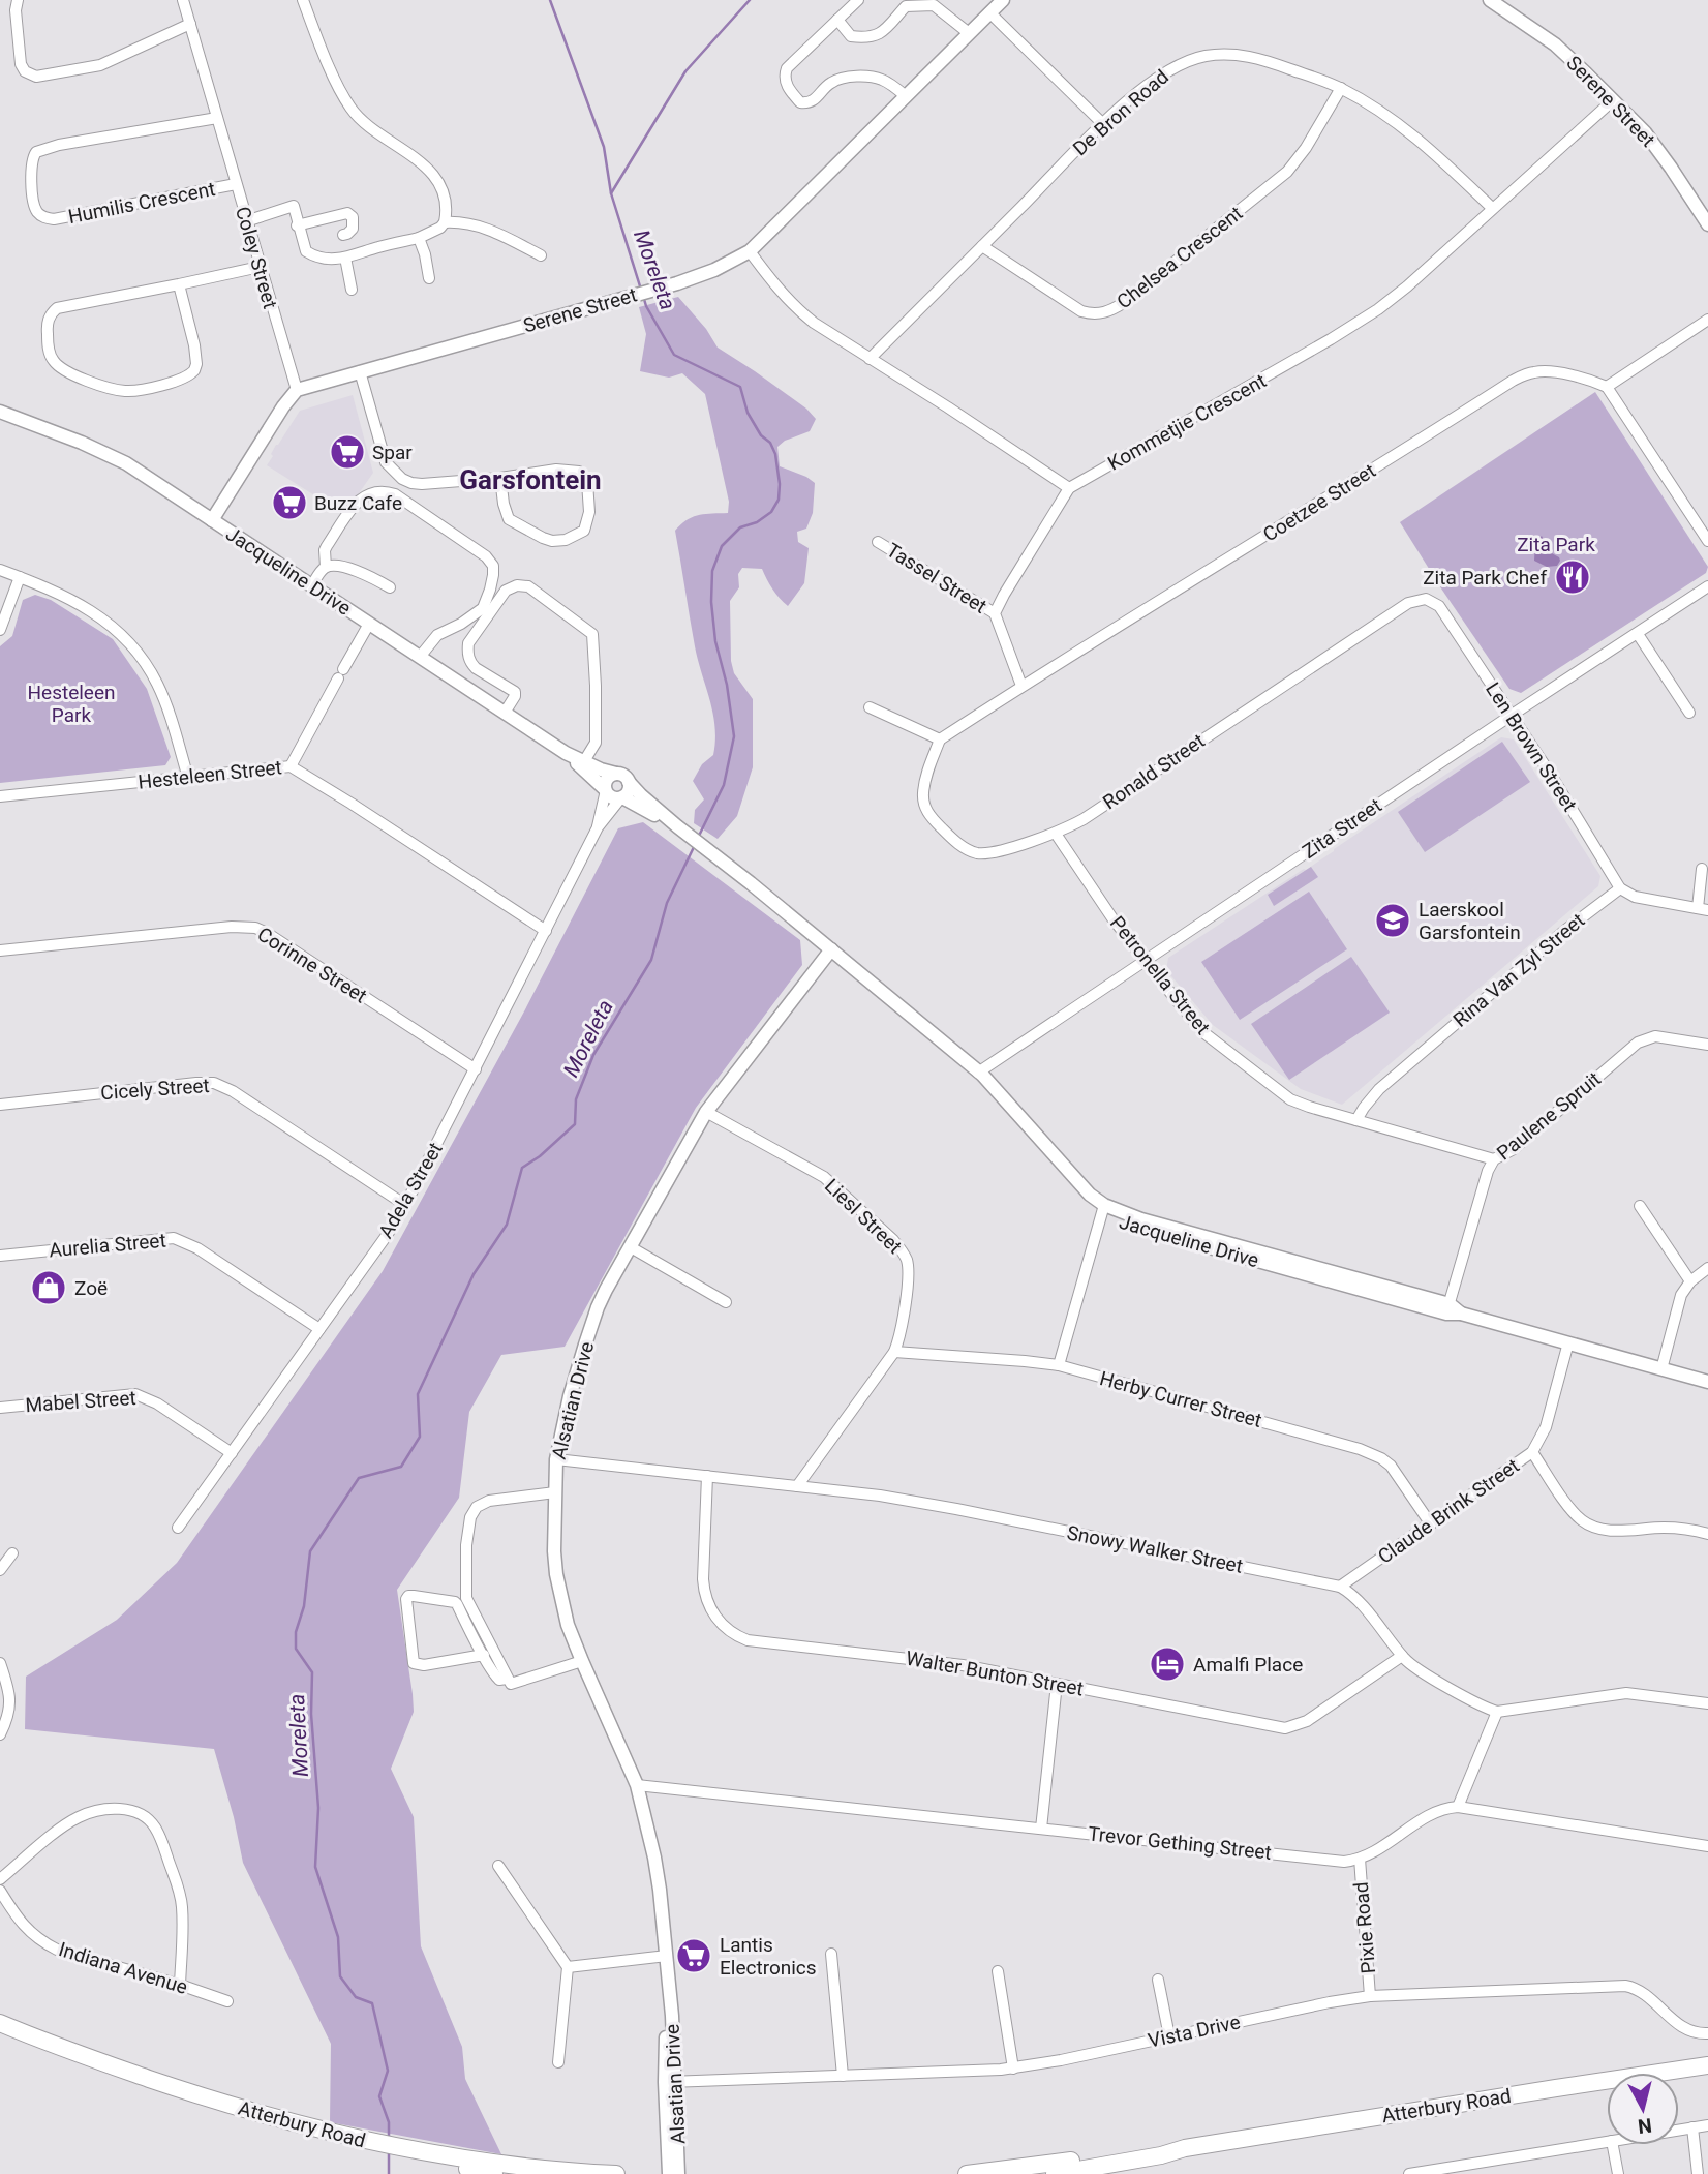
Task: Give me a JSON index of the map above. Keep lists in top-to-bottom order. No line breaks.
{"streets":{"main road":["Atterbury Road"],"street":["Serene Street","De Bron Road","Humilis Crescent","Coley Street","Chelsea Crescent","Kommetjie Crescent","Coetzee Street","Jacqueline Drive","Tassel Street","Len Brown Street","Ronald Street","Hesteleen Street","Zita Street","Corinne Street","Rina Van Zyl Street","Petronella Street","Cicely Street","Paulene Spruit","Adela Street","Liesl Street","Aurelia Street","Herby Currer Street","Alsatian Drive","Mabel Street","Claude Brink Street","Snowy Walker Street","Walter Bunton Street","Trevor Gething Street","Pixie Road","Indiana Avenue","Vista Drive"]},"crossings":[["Serene Street","Coley Street"],["Serene Street","Kommetjie Crescent"],["De Bron Road","Chelsea Crescent"],["De Bron Road","Kommetjie Crescent"],["Humilis Crescent","Coley Street"],["Coetzee Street","Ronald Street"],["Jacqueline Drive","Zita Street"],["Jacqueline Drive","Paulene Spruit"],["Jacqueline Drive","Adela Street"],["Jacqueline Drive","Alsatian Drive"],["Jacqueline Drive","Claude Brink Street"],["Len Brown Street","Ronald Street"],["Len Brown Street","Zita Street"],["Len Brown Street","Rina Van Zyl Street"],["Ronald Street","Petronella Street"],["Hesteleen Street","Adela Street"],["Zita Street","Petronella Street"],["Corinne Street","Adela Street"],["Rina Van Zyl Street","Petronella Street"],["Petronella Street","Paulene Spruit"],["Cicely Street","Adela Street"],["Adela Street","Aurelia Street"],["Adela Street","Mabel Street"],["Liesl Street","Herby Currer Street"],["Liesl Street","Alsatian Drive"],["Liesl Street","Snowy Walker Street"],["Herby Currer Street","Claude Brink Street"],["Alsatian Drive","Snowy Walker Street"],["Alsatian Drive","Trevor Gething Street"],["Alsatian Drive","Vista Drive"],["Claude Brink Street","Snowy Walker Street"],["Snowy Walker Street","Walter Bunton Street"],["Trevor Gething Street","Pixie Road"],["Pixie Road","Vista Drive"]],"districts":["Garsfontein"],"water":["Moreleta"],"parks":["Zita Park","Hesteleen Park"],"places":{"supermarket":["Spar","Buzz Cafe","Lantis Electronics"],"restaurant":["Zita Park Chef"],"school or university":["Laerskool Garsfontein"],"shop":["Zoë"],"hotel":["Amalfi Place"]},"north":"bottom"}
